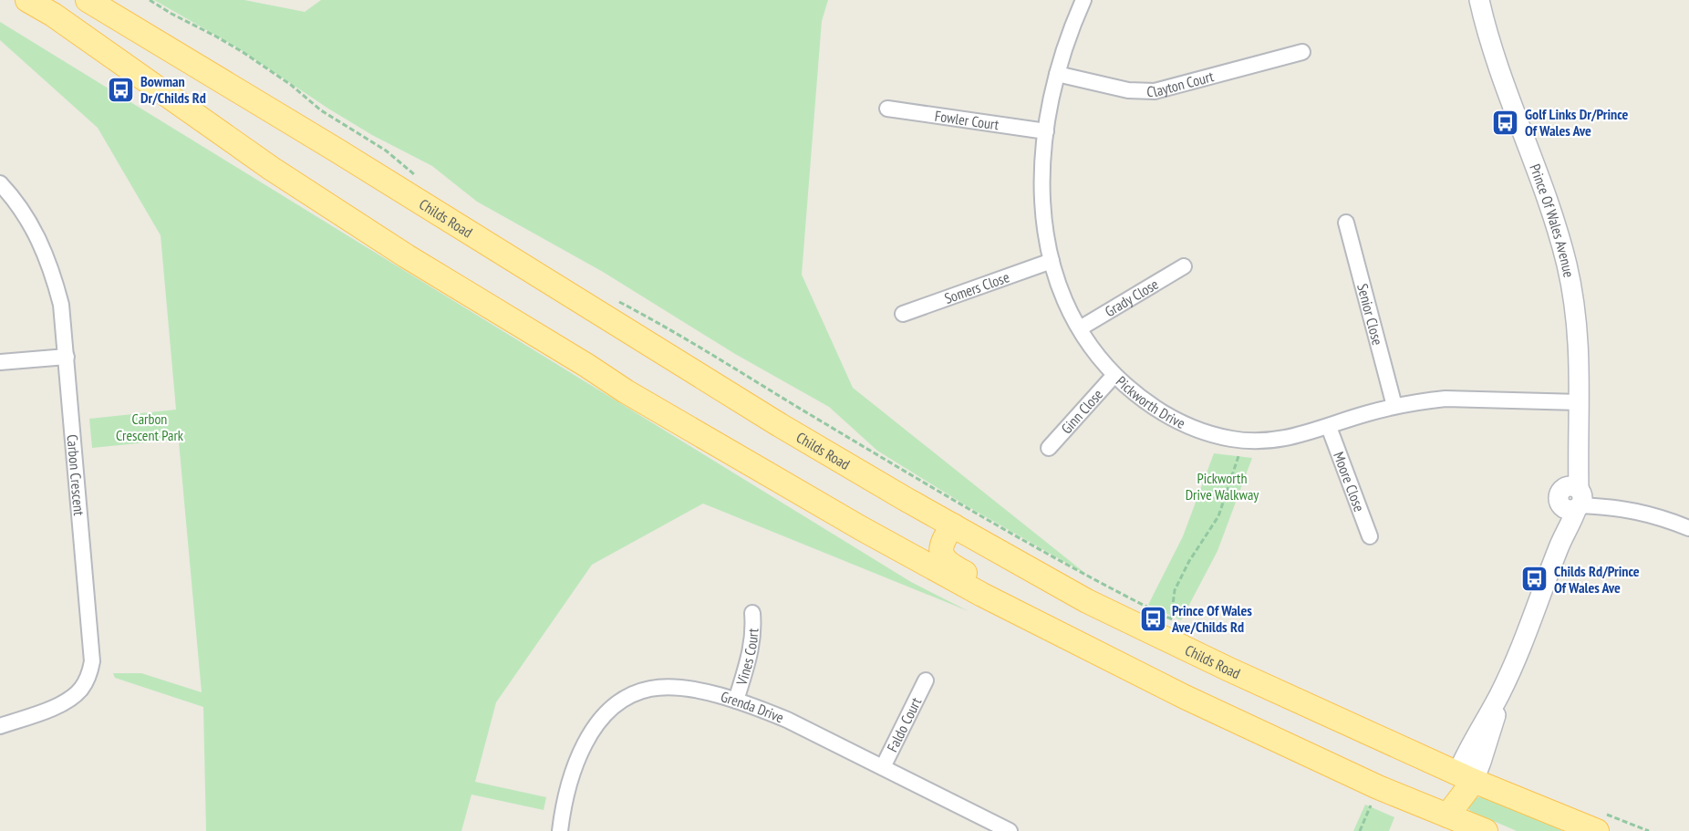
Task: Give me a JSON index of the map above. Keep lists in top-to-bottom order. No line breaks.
{"streets":{"main road":["Childs Road","Prince Of Wales Avenue"],"street":["Clayton Court","Fowler Court","Somers Close","Grady Close","Senior Close","Pickworth Drive","Ginn Close","Carbon Crescent","Moore Close","Vines Court","Grenda Drive","Faldo Court"]},"crossings":[["Clayton Court","Pickworth Drive"],["Fowler Court","Pickworth Drive"],["Childs Road","Prince Of Wales Avenue"],["Prince Of Wales Avenue","Pickworth Drive"],["Somers Close","Pickworth Drive"],["Grady Close","Pickworth Drive"],["Senior Close","Pickworth Drive"],["Pickworth Drive","Ginn Close"],["Pickworth Drive","Moore Close"],["Vines Court","Grenda Drive"],["Grenda Drive","Faldo Court"]],"parks":["Carbon Crescent Park","Pickworth Drive Walkway"],"places":{"bus stop":["Bowman Dr/Childs Rd","Golf Links Dr/Prince Of Wales Ave","Childs Rd/Prince Of Wales Ave","Prince Of Wales Ave/Childs Rd"]}}
